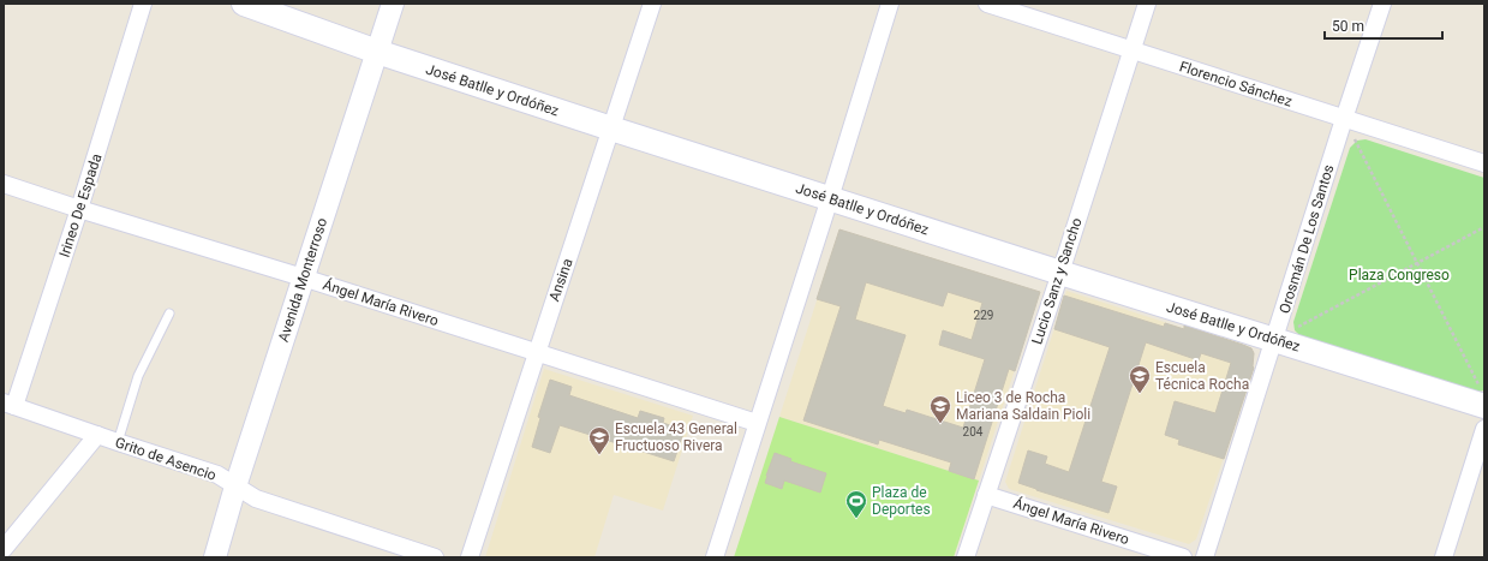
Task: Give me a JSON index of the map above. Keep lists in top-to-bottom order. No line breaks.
{"streets":{"main road":["José Batlle y Ordóñez"],"street":["Florencio Sánchez","Irineo De Espada","Orosmán De Los Santos","Avenida Monterroso","Ansina","Lucio Sanz y Sancho","Ángel María Rivero","Grito de Asencio"]},"crossings":[["Florencio Sánchez","Orosmán De Los Santos"],["Florencio Sánchez","Lucio Sanz y Sancho"],["José Batlle y Ordóñez","Orosmán De Los Santos"],["José Batlle y Ordóñez","Avenida Monterroso"],["José Batlle y Ordóñez","Ansina"],["José Batlle y Ordóñez","Lucio Sanz y Sancho"],["Irineo De Espada","Ángel María Rivero"],["Irineo De Espada","Grito de Asencio"],["Avenida Monterroso","Ángel María Rivero"],["Avenida Monterroso","Grito de Asencio"],["Ansina","Ángel María Rivero"],["Lucio Sanz y Sancho","Ángel María Rivero"]],"parks":["Plaza Congreso"],"places":{"school or university":["Escuela Técnica Rocha","Liceo 3 de Rocha Mariana Saldain Pioli","Escuela 43 General Fructuoso Rivera"],"sports":["Plaza de Deportes"]},"house_numbers":["229","204"],"scale_bar":"50 m"}
